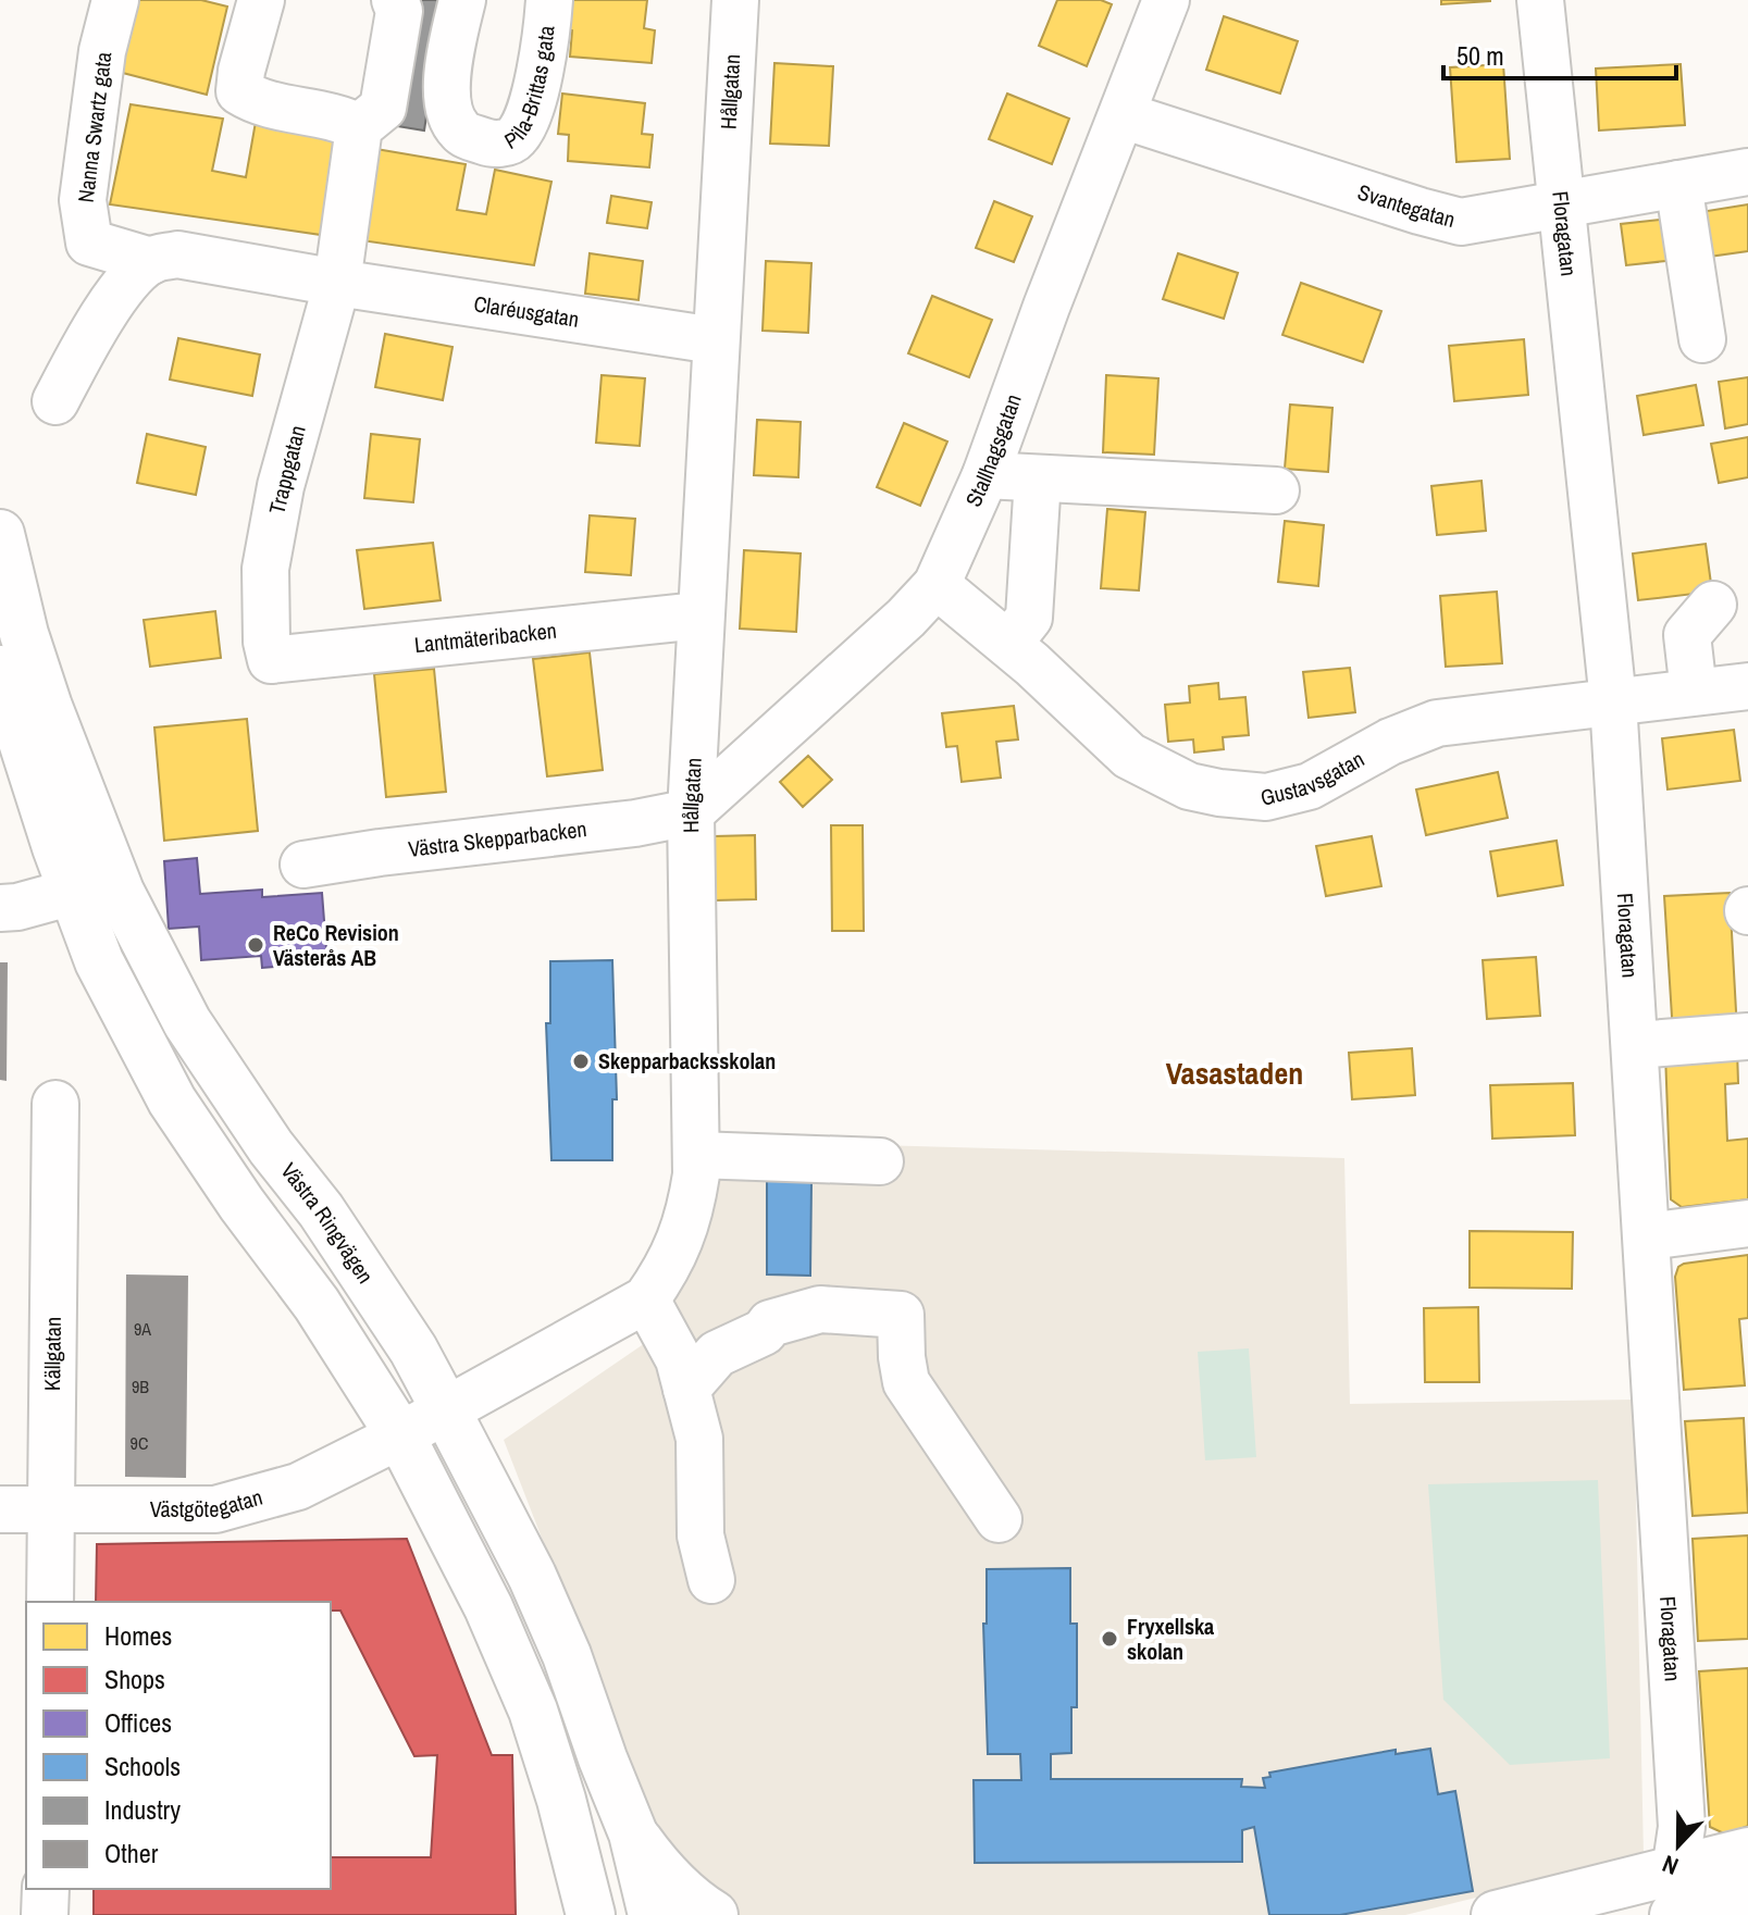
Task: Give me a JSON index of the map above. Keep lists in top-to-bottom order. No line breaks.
{"streets":{"main road":["Västra Ringvägen"],"street":["Pila-Brittas gata","Hållgatan","Nanna Swartz gata","Svantegatan","Floragatan","Claréusgatan","Stallhagsgatan","Trappgatan","Lantmäteribacken","Gustavsgatan","Västra Skepparbacken","Källgatan","Västgötegatan"]},"crossings":[["Hållgatan","Claréusgatan"],["Hållgatan","Stallhagsgatan"],["Hållgatan","Lantmäteribacken"],["Hållgatan","Västra Skepparbacken"],["Hållgatan","Västra Ringvägen"],["Hållgatan","Västgötegatan"],["Nanna Swartz gata","Claréusgatan"],["Svantegatan","Floragatan"],["Svantegatan","Stallhagsgatan"],["Floragatan","Gustavsgatan"],["Claréusgatan","Trappgatan"],["Stallhagsgatan","Gustavsgatan"],["Stallhagsgatan","Västra Skepparbacken"],["Trappgatan","Lantmäteribacken"],["Källgatan","Västgötegatan"]],"districts":["Vasastaden"],"places":["ReCo Revision Västerås AB","Skepparbacksskolan","Fryxellska skolan"],"house_numbers":["9A","9B","9C"],"legend":["Homes","Shops","Offices","Schools","Industry","Other"],"scale_bar":"50 m","north":"bottom"}
